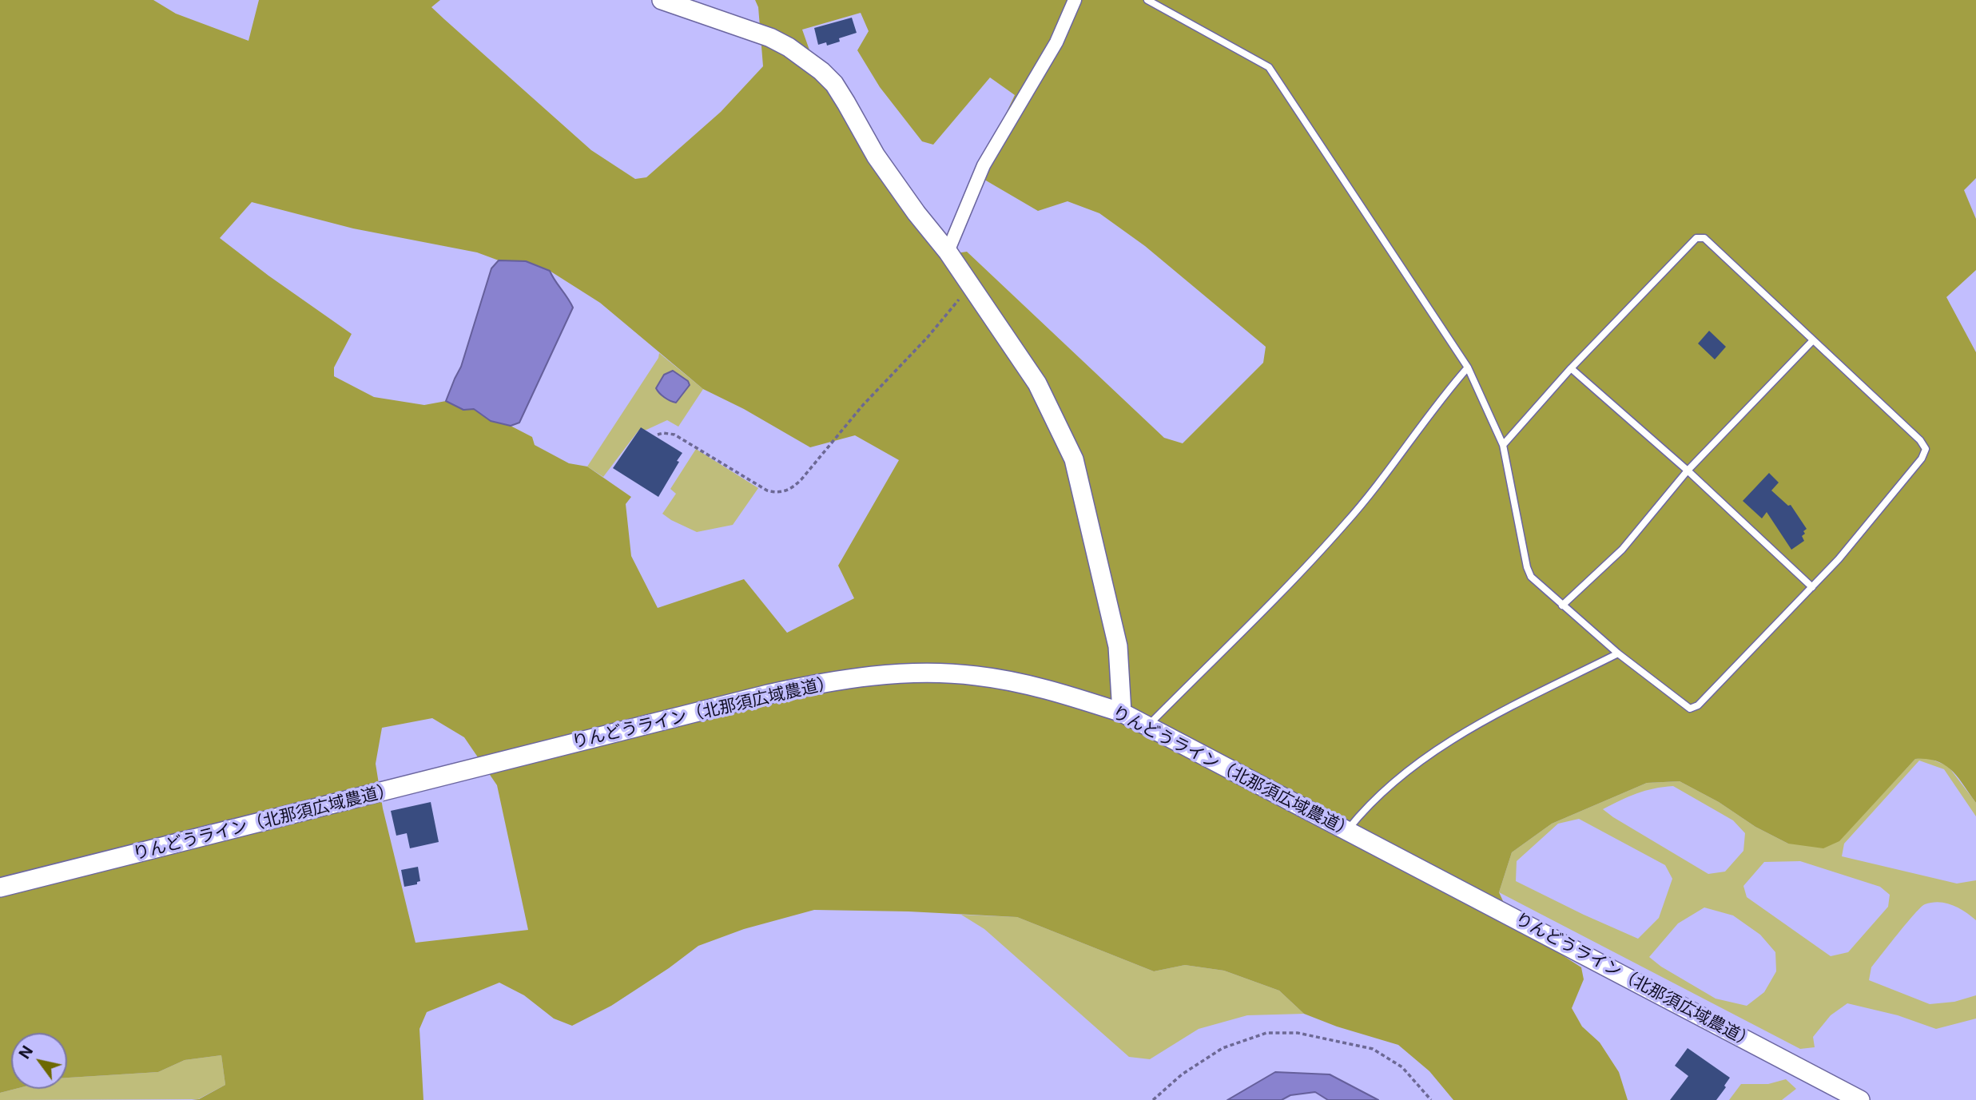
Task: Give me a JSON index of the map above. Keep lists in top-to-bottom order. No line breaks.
{"streets":{"street":["りんどうライン（北那須広域農道）"]},"north":"top left"}
